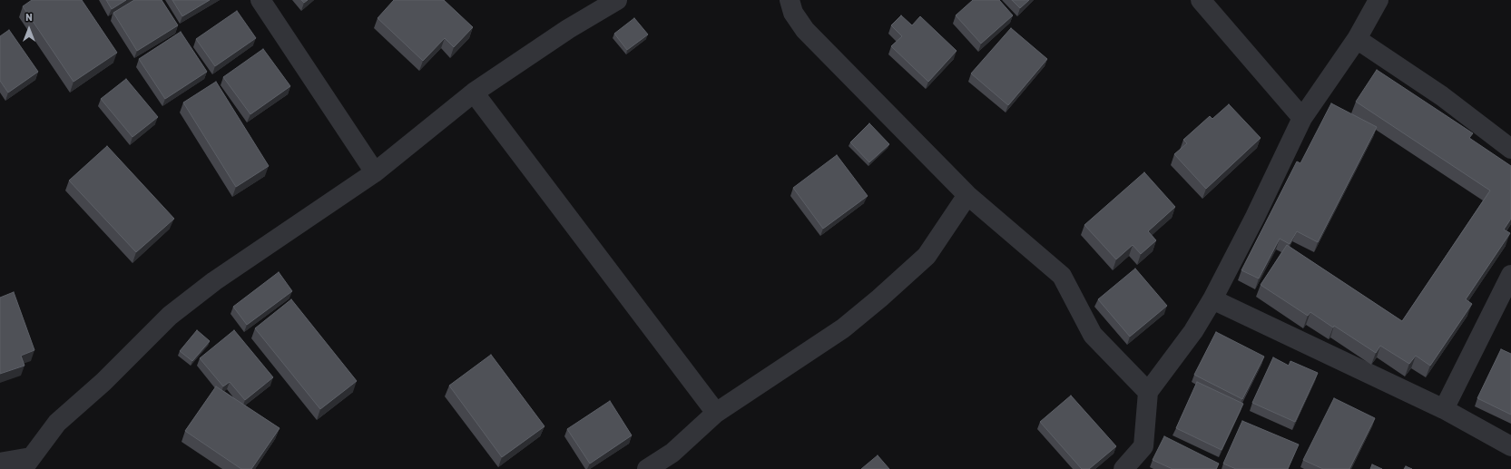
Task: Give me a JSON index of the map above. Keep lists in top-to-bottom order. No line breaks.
{"north":"top"}
